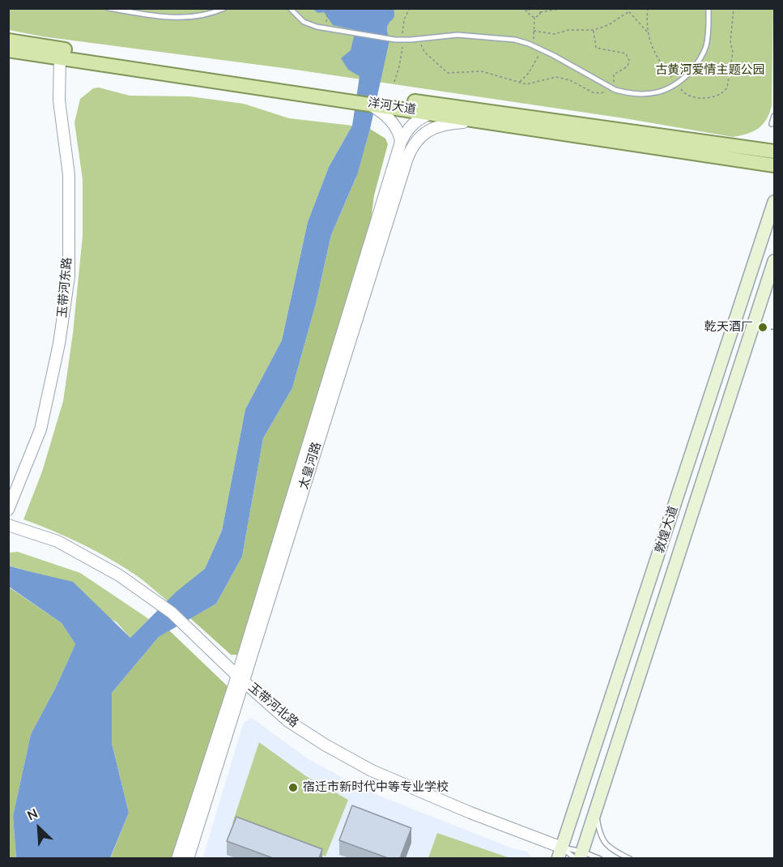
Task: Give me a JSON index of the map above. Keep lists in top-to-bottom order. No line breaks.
{"streets":{"main road":["洋河大道","敦煌大道"],"street":["玉带河东路","太皇河路","玉带河北路"]},"crossings":[["洋河大道","玉带河东路"],["洋河大道","太皇河路"],["太皇河路","玉带河北路"],["敦煌大道","玉带河北路"]],"parks":["古黄河爱情主题公园"],"places":["乾天酒厂","宿迁市新时代中等专业学校"],"north":"top left"}
